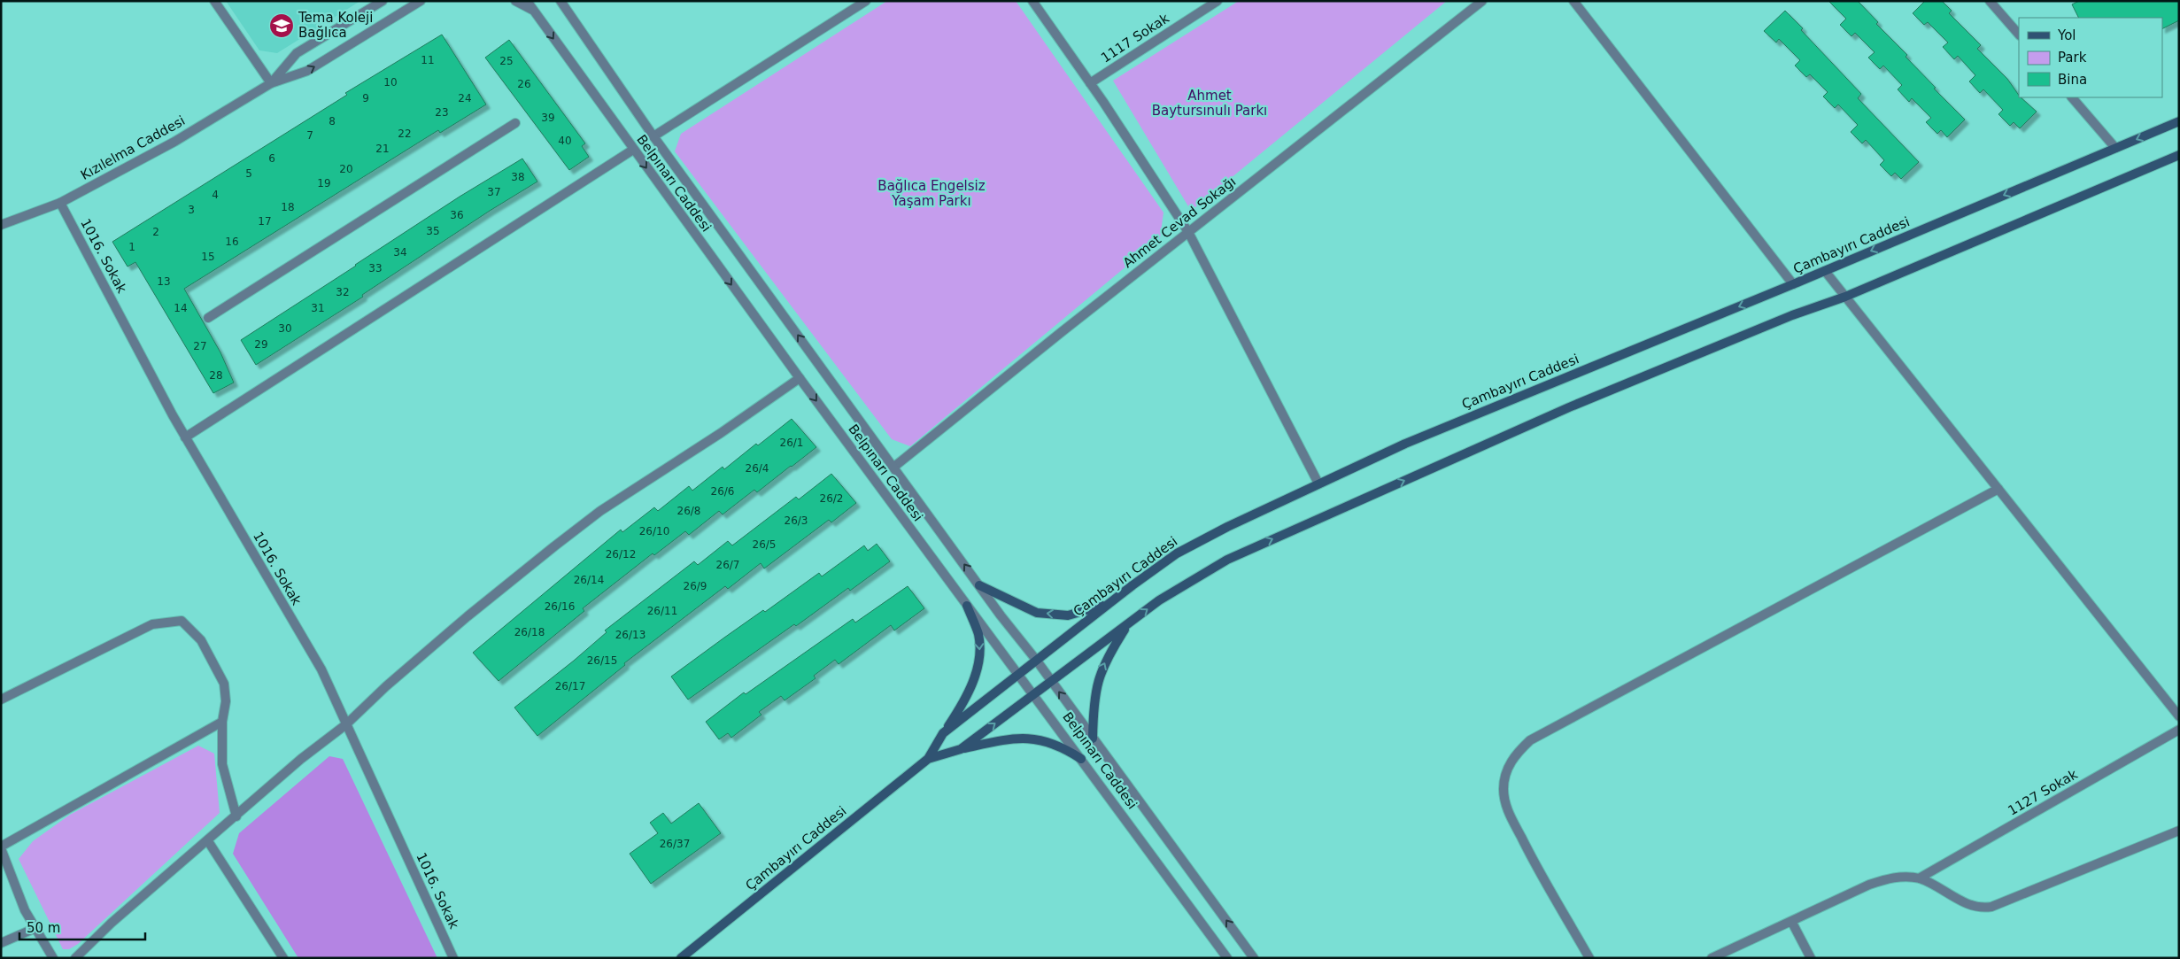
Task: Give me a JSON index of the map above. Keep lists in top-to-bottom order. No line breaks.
{"streets":{"main road":["Çambayırı Caddesi"],"street":["1117 Sokak","Kızılelma Caddesi","Belpınarı Caddesi","Ahmet Cevad Sokağı","1016. Sokak","1127 Sokak"]},"crossings":[["Kızılelma Caddesi","1016. Sokak"],["Belpınarı Caddesi","Ahmet Cevad Sokağı"],["Belpınarı Caddesi","Çambayırı Caddesi"]],"parks":["Ahmet Baytursınulı Parkı","Bağlıca Engelsiz Yaşam Parkı"],"places":{"school or university":["Tema Koleji Bağlıca"]},"house_numbers":["11","25","10","26","9","24","23","39","8","22","7","40","21","6","20","5","38","19","37","4","18","3","36","17","35","2","16","1","34","15","33","13","32","14","31","30","29","27","28","26/1","26/4","26/6","26/2","26/8","26/3","26/10","26/5","26/12","26/7","26/14","26/9","26/16","26/11","26/18","26/13","26/15","26/17","26/37"],"legend":["Yol","Park","Bina"],"scale_bar":"50 m"}
